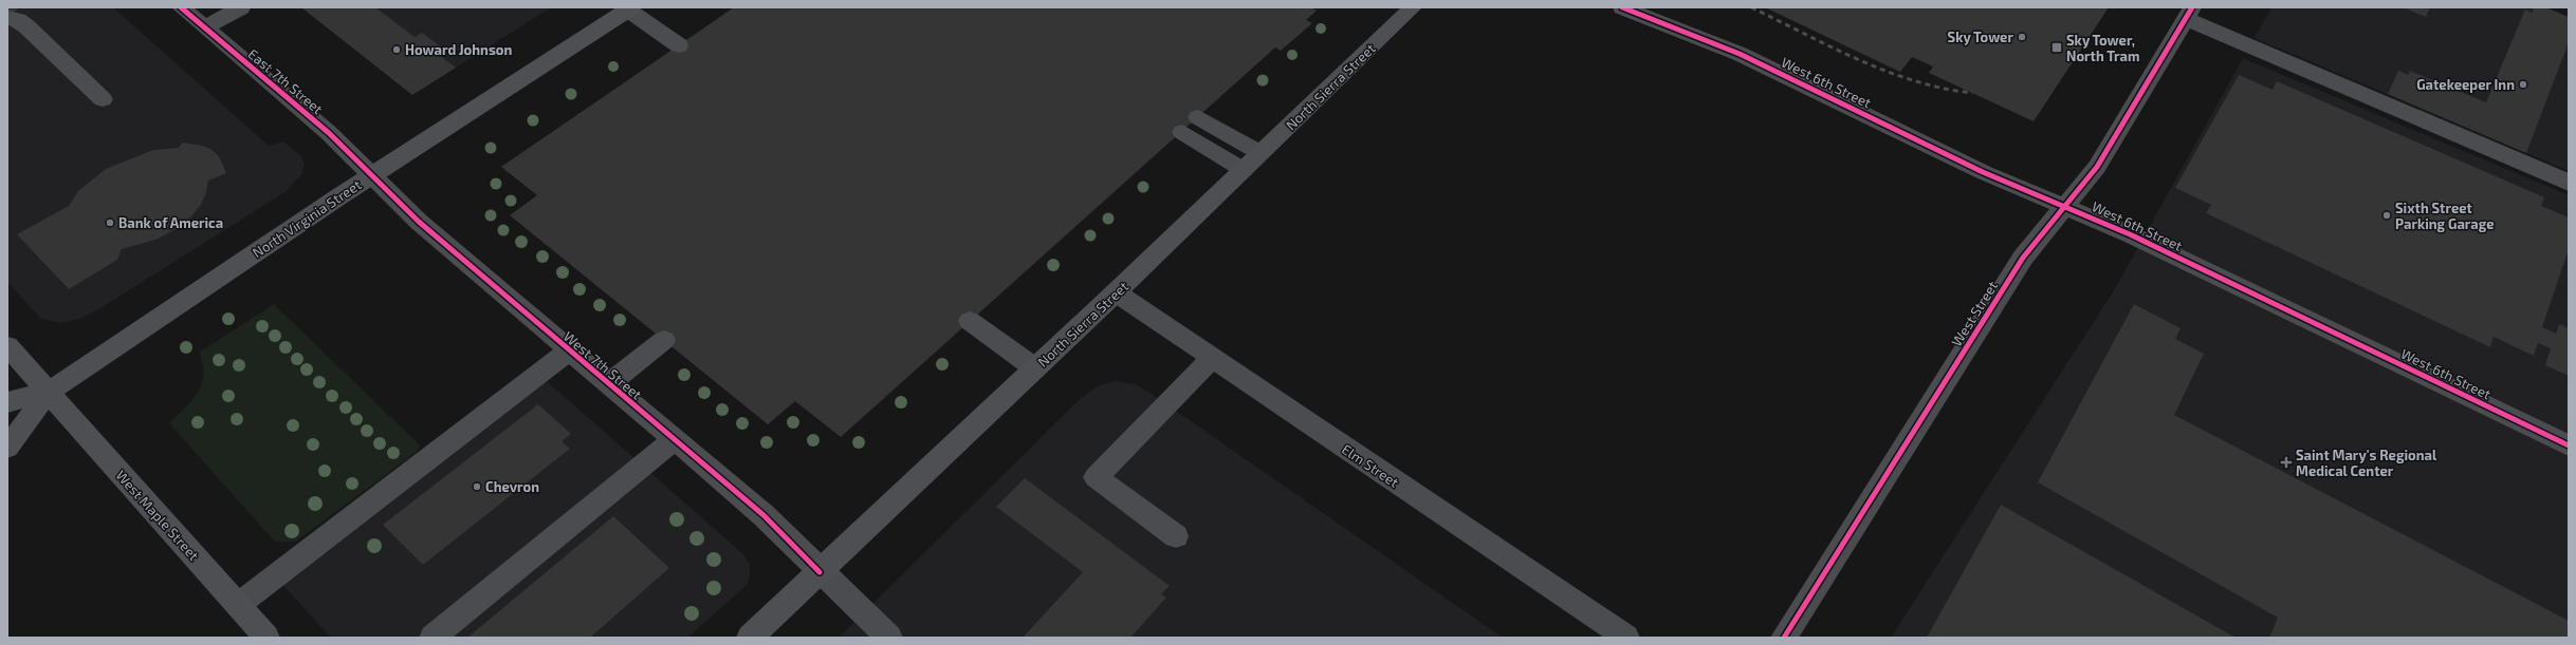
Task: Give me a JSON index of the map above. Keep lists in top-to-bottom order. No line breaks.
{"streets":{"main road":["North Sierra Street","North Virginia Street","West Maple Street"],"street":["East 7th Street","West 6th Street","West Street","West 7th Street","Elm Street"]},"crossings":[["East 7th Street","North Virginia Street"],["East 7th Street","West 7th Street"],["West 6th Street","West Street"],["North Sierra Street","West 7th Street"],["North Sierra Street","Elm Street"],["North Virginia Street","West 7th Street"],["North Virginia Street","West Maple Street"]],"places":{"other":["Sky Tower","Howard Johnson","Gatekeeper Inn","Sixth Street Parking Garage","Bank of America","Chevron"],"transit":["Sky Tower, North Tram"],"health":["Saint Mary's Regional Medical Center"]}}
